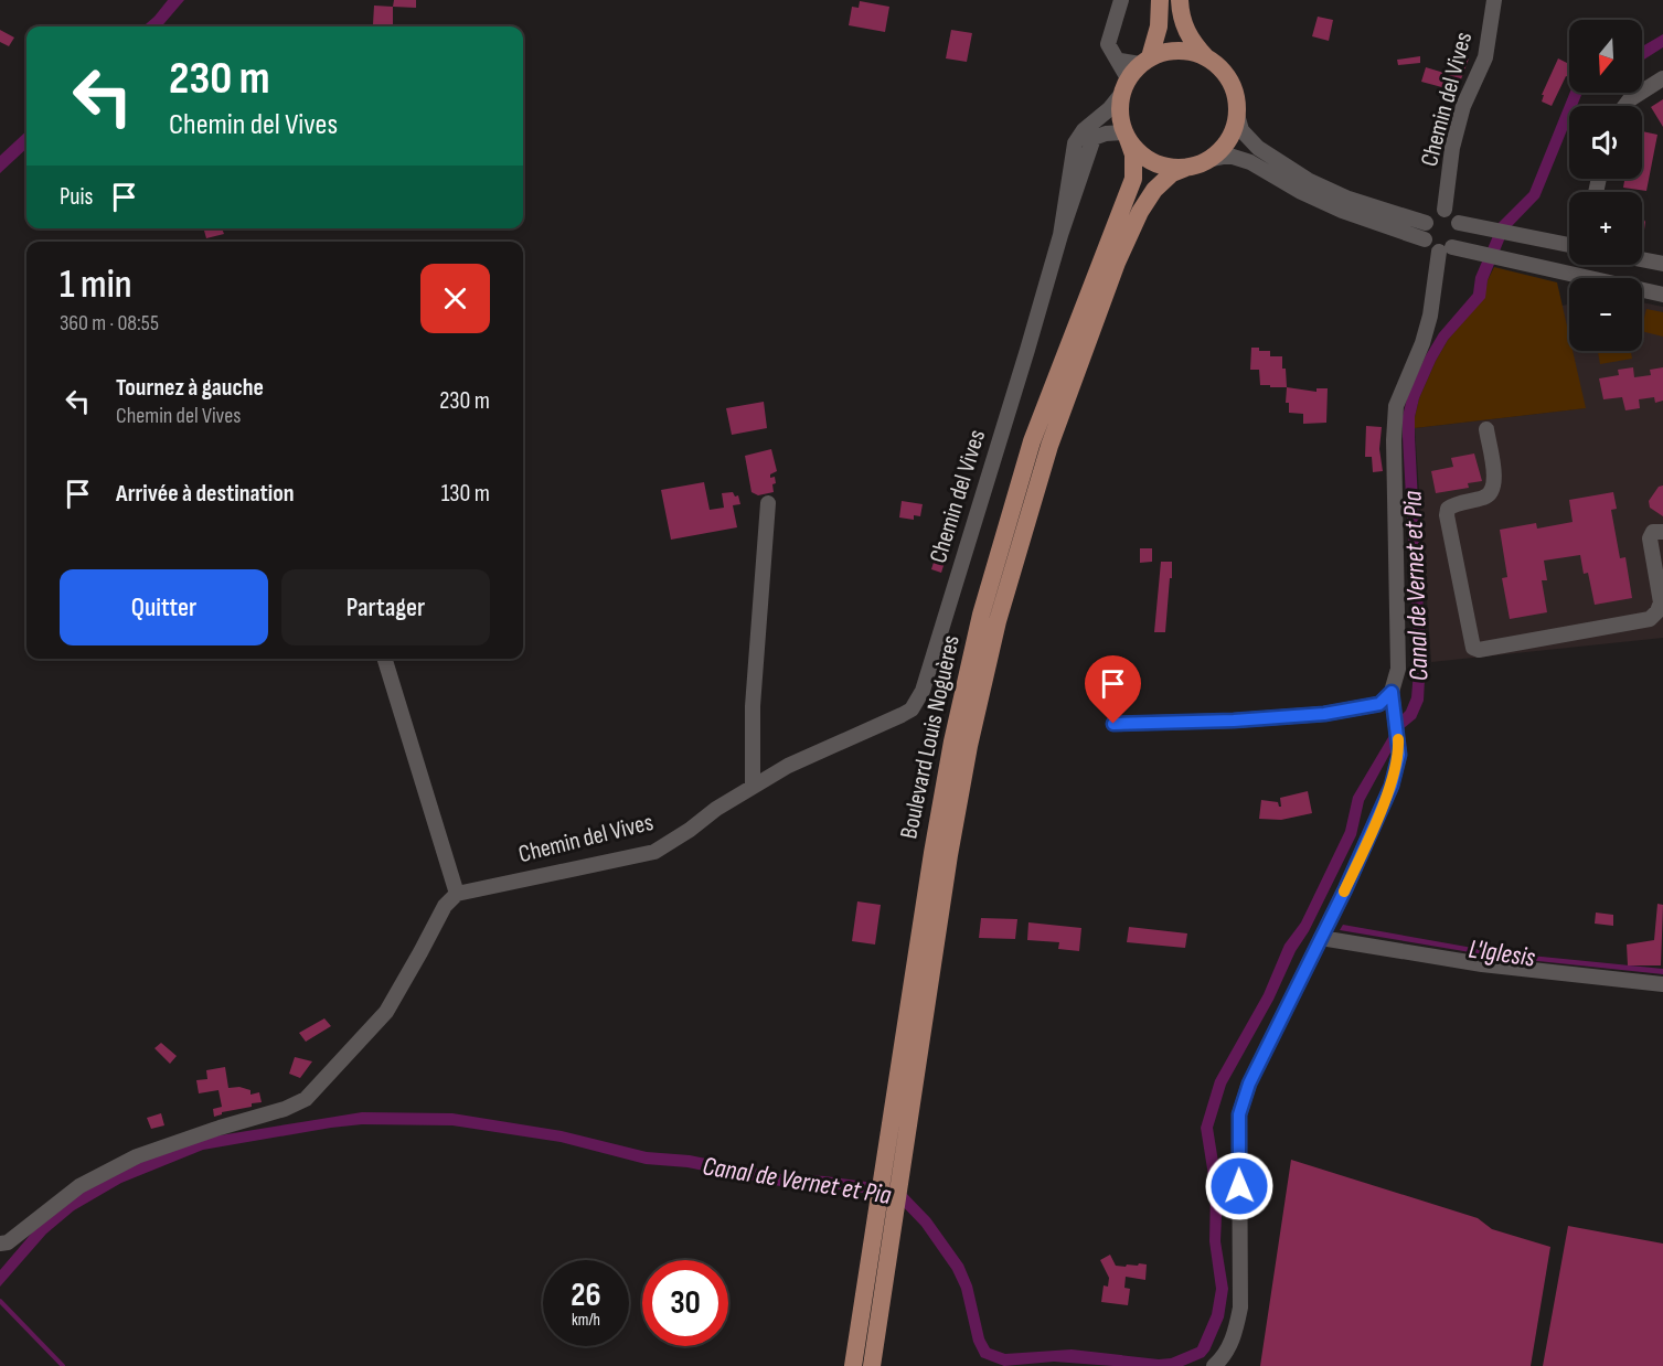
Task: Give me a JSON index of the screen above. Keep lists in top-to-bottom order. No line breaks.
{"streets":{"main road":["Boulevard Louis Noguères"],"street":["Chemin del Vives"]},"crossings":[["Chemin del Vives","Boulevard Louis Noguères"]],"water":["Canal de Vernet et Pia","L'Iglesis"],"north":"bottom","page":{"map_buttons":["+","−"],"turn":["230 m","Chemin del Vives"],"then":"Puis","heading":["1 min","360 m · 08:55"],"list":[{"name":"Tournez à gauche","note":"Chemin del Vives","value":"230 m"},{"name":"Arrivée à destination","value":"130 m"}],"buttons":["Quitter","Partager"],"speed":"26 km/h","limit":"30"}}
